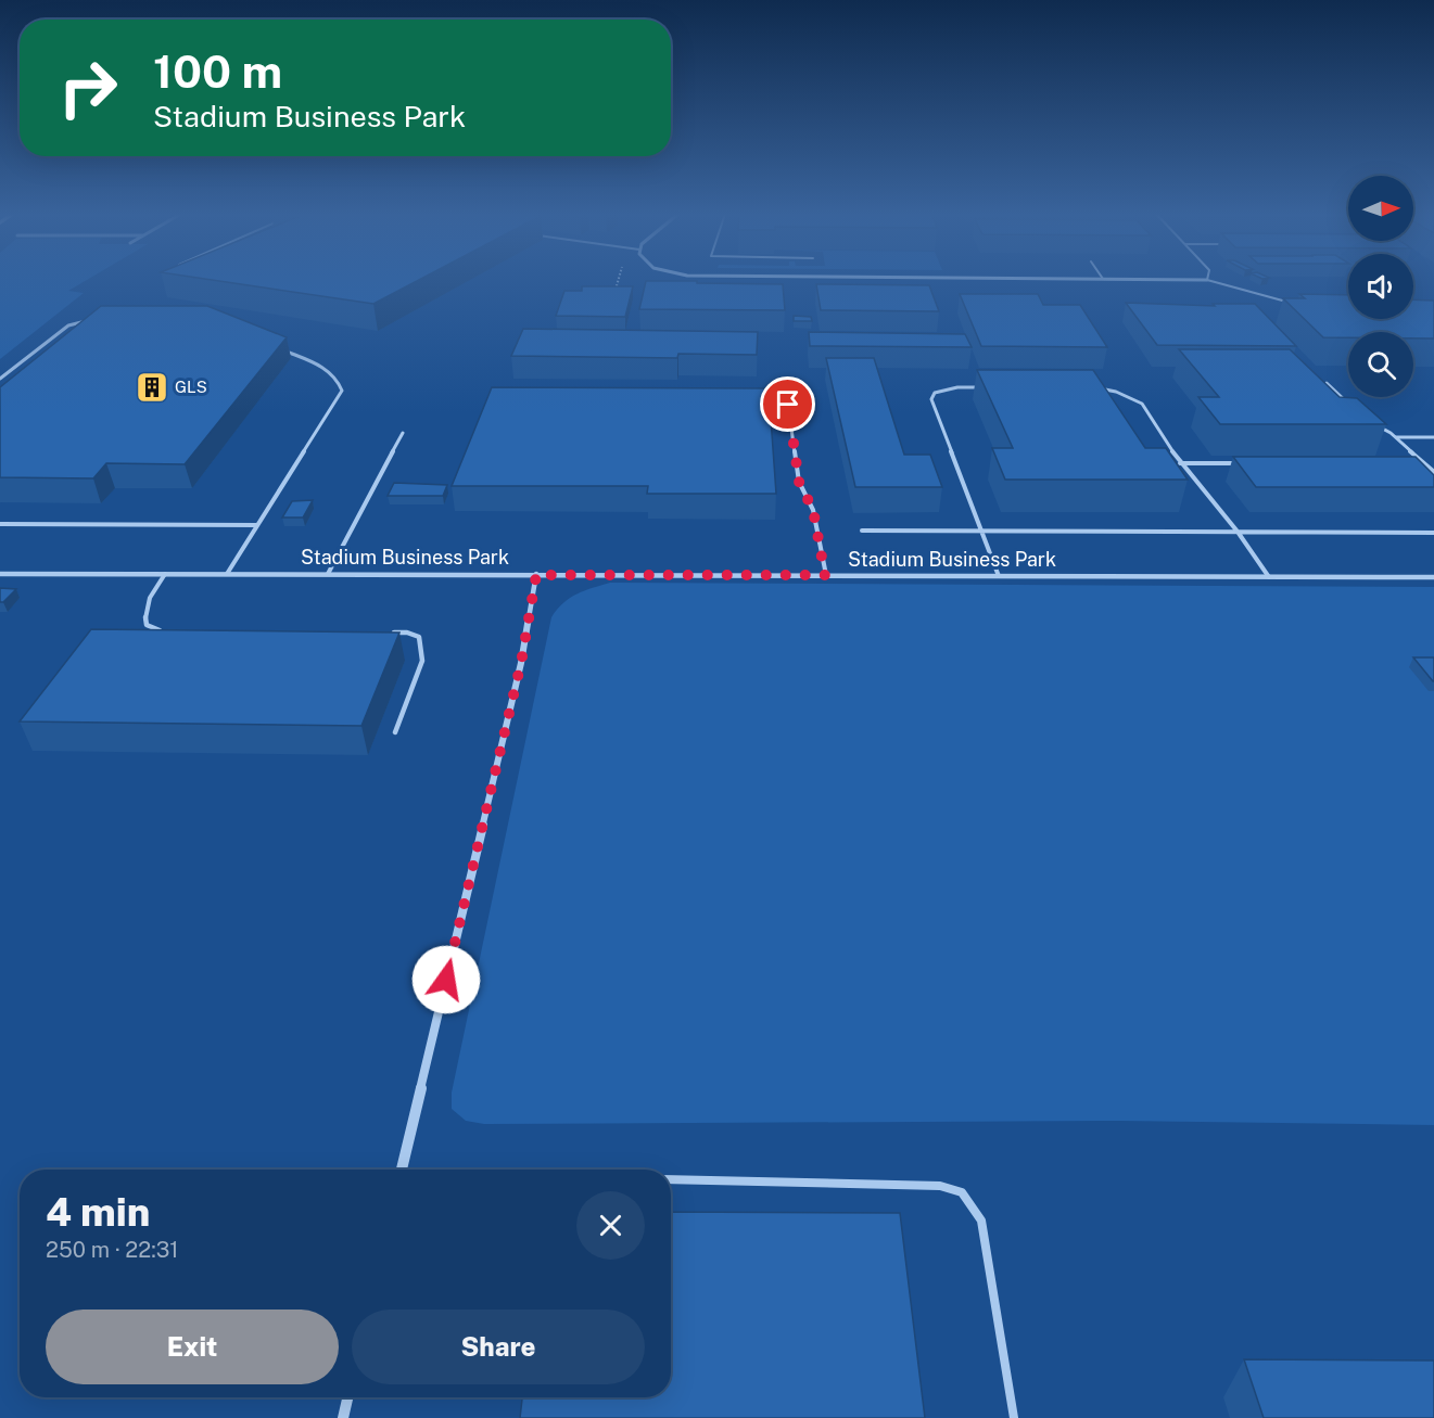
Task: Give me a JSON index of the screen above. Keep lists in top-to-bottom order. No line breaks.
{"streets":{"street":["Stadium Business Park"]},"places":{"building":["GLS"]},"north":"right","page":{"turn":["100 m","Stadium Business Park"],"heading":["4 min","250 m · 22:31"],"buttons":["Exit","Share"]}}
